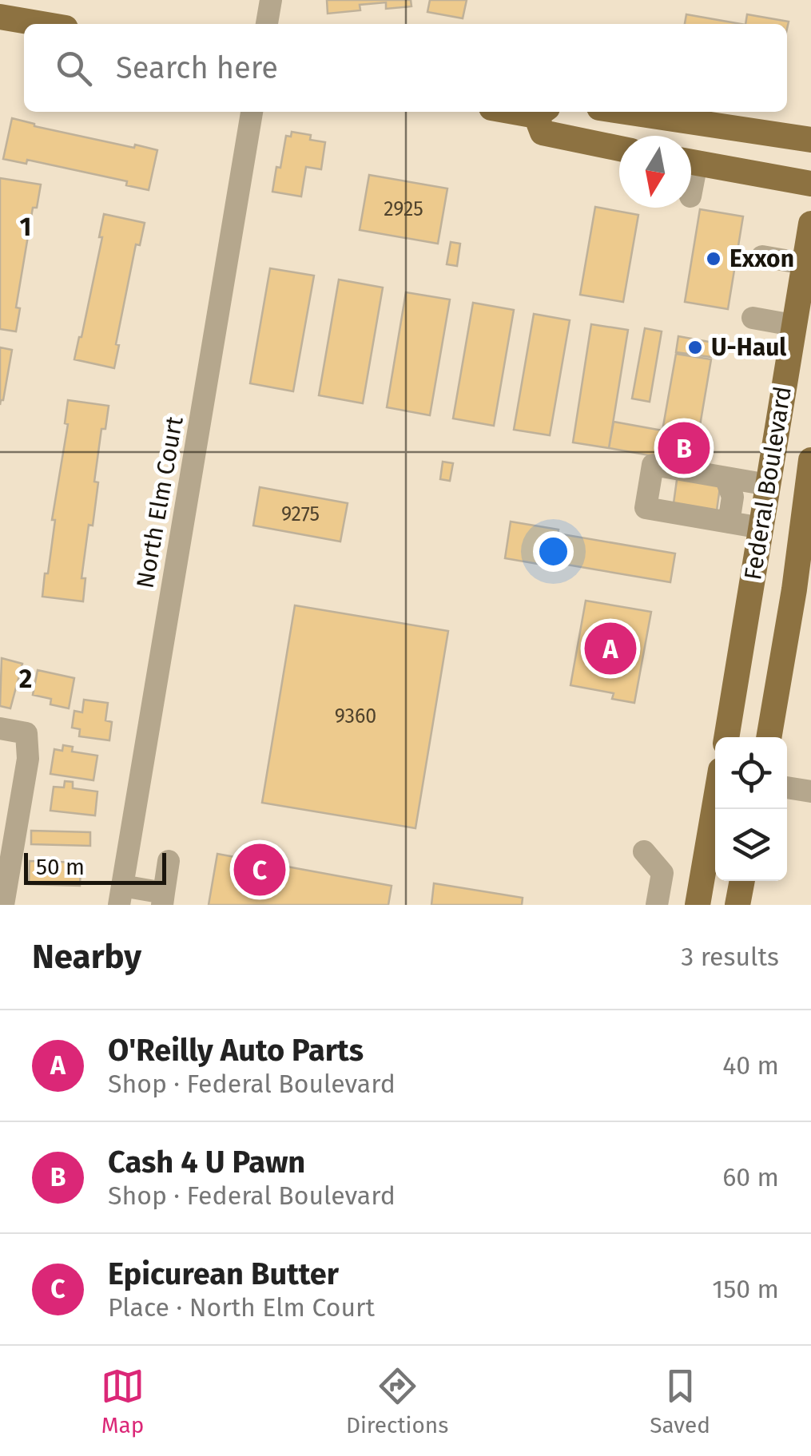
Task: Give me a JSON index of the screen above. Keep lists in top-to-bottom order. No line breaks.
{"streets":{"main road":["Federal Boulevard"],"street":["North Elm Court"]},"places":["Exxon","U-Haul"],"house_numbers":["2925","9275","9360"],"scale_bar":"50 m","north":"bottom","page":{"search":"Search here","pins":["B","A","C"],"scale":"50 m","heading":["Nearby","3 results"],"list":[{"mark":"A","name":"O'Reilly Auto Parts","note":"Shop · Federal Boulevard","value":"40 m"},{"mark":"B","name":"Cash 4 U Pawn","note":"Shop · Federal Boulevard","value":"60 m"},{"mark":"C","name":"Epicurean Butter","note":"Place · North Elm Court","value":"150 m"}],"nav":["Map","Directions","Saved"]},"grid":{"rows":["1","2"]}}
